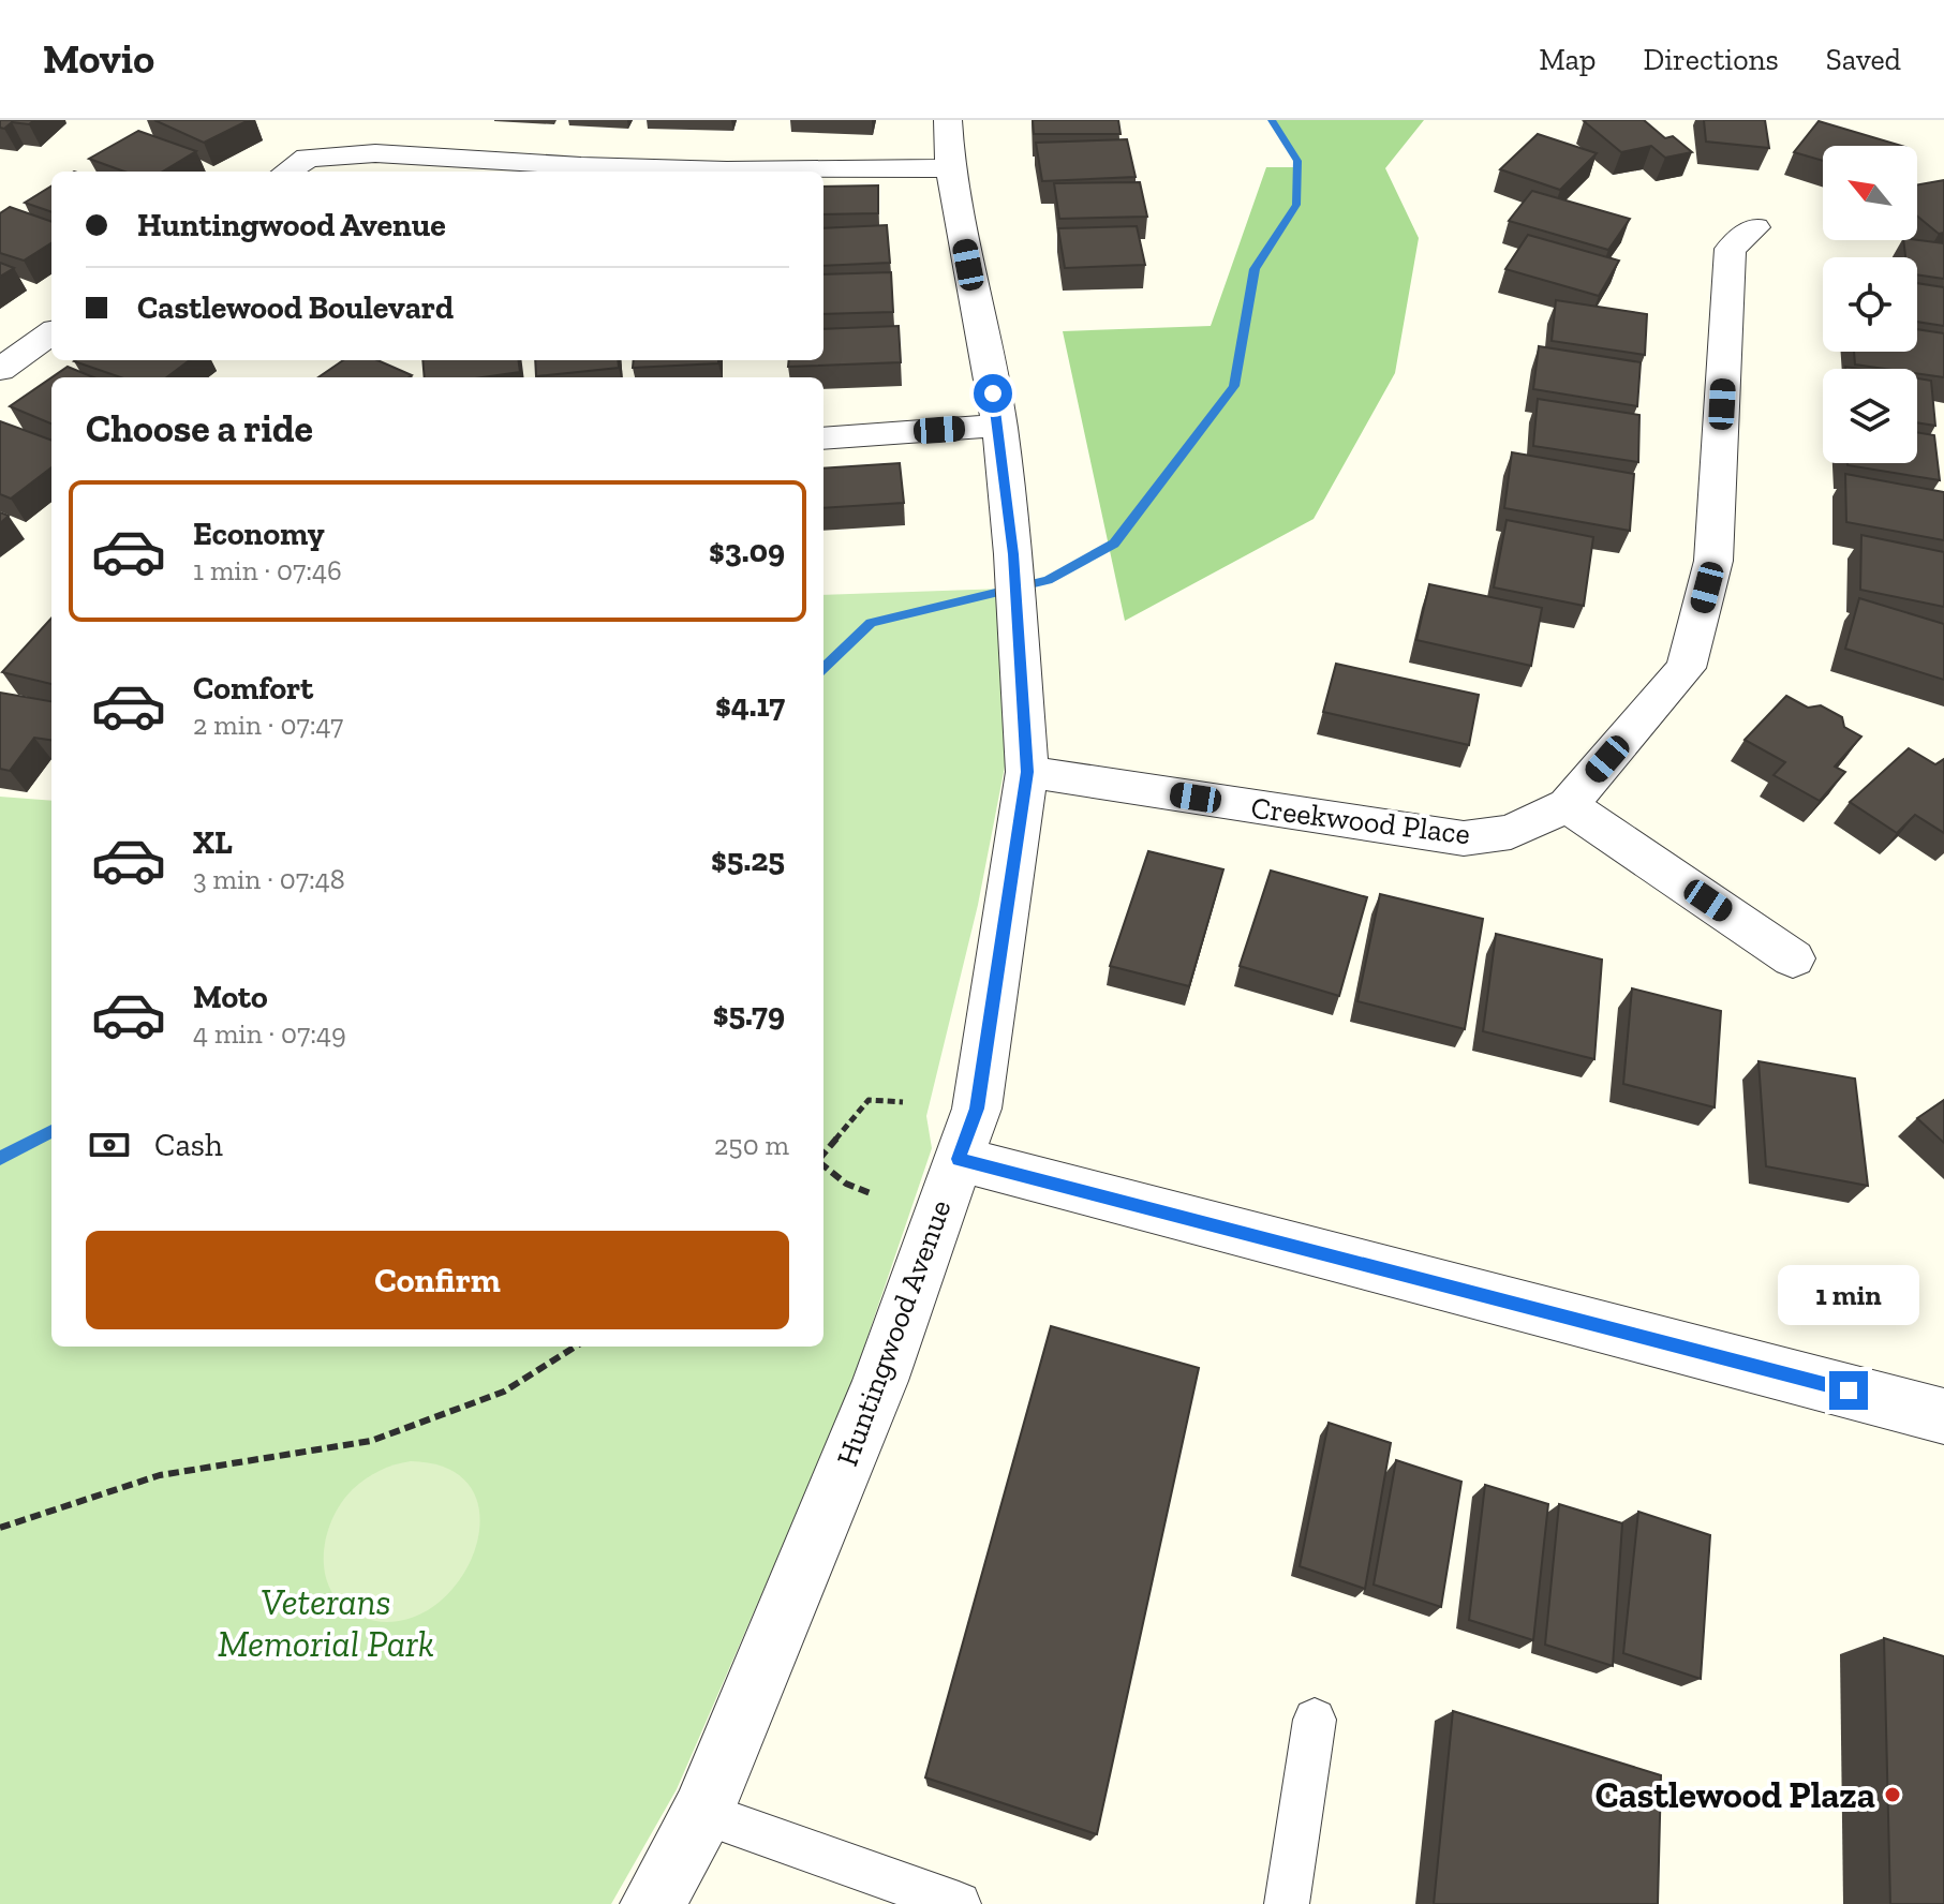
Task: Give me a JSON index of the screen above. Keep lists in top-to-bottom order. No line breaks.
{"streets":{"street":["Creekwood Place","Huntingwood Avenue"]},"crossings":[["Creekwood Place","Huntingwood Avenue"]],"parks":["Veterans Memorial Park"],"places":["Castlewood Plaza"],"north":"top left","page":{"header":"Movio","nav":["Map","Directions","Saved"],"banner":["Huntingwood Avenue","Castlewood Boulevard"],"heading":"Choose a ride","list":[{"name":"Economy","note":"1 min · 07:46","value":"$3.09"},{"name":"Comfort","note":"2 min · 07:47","value":"$4.17"},{"name":"XL","note":"3 min · 07:48","value":"$5.25"},{"name":"Moto","note":"4 min · 07:49","value":"$5.79"}],"pay":["Cash","250 m"],"buttons":"Confirm","bubble":"1 min"}}
